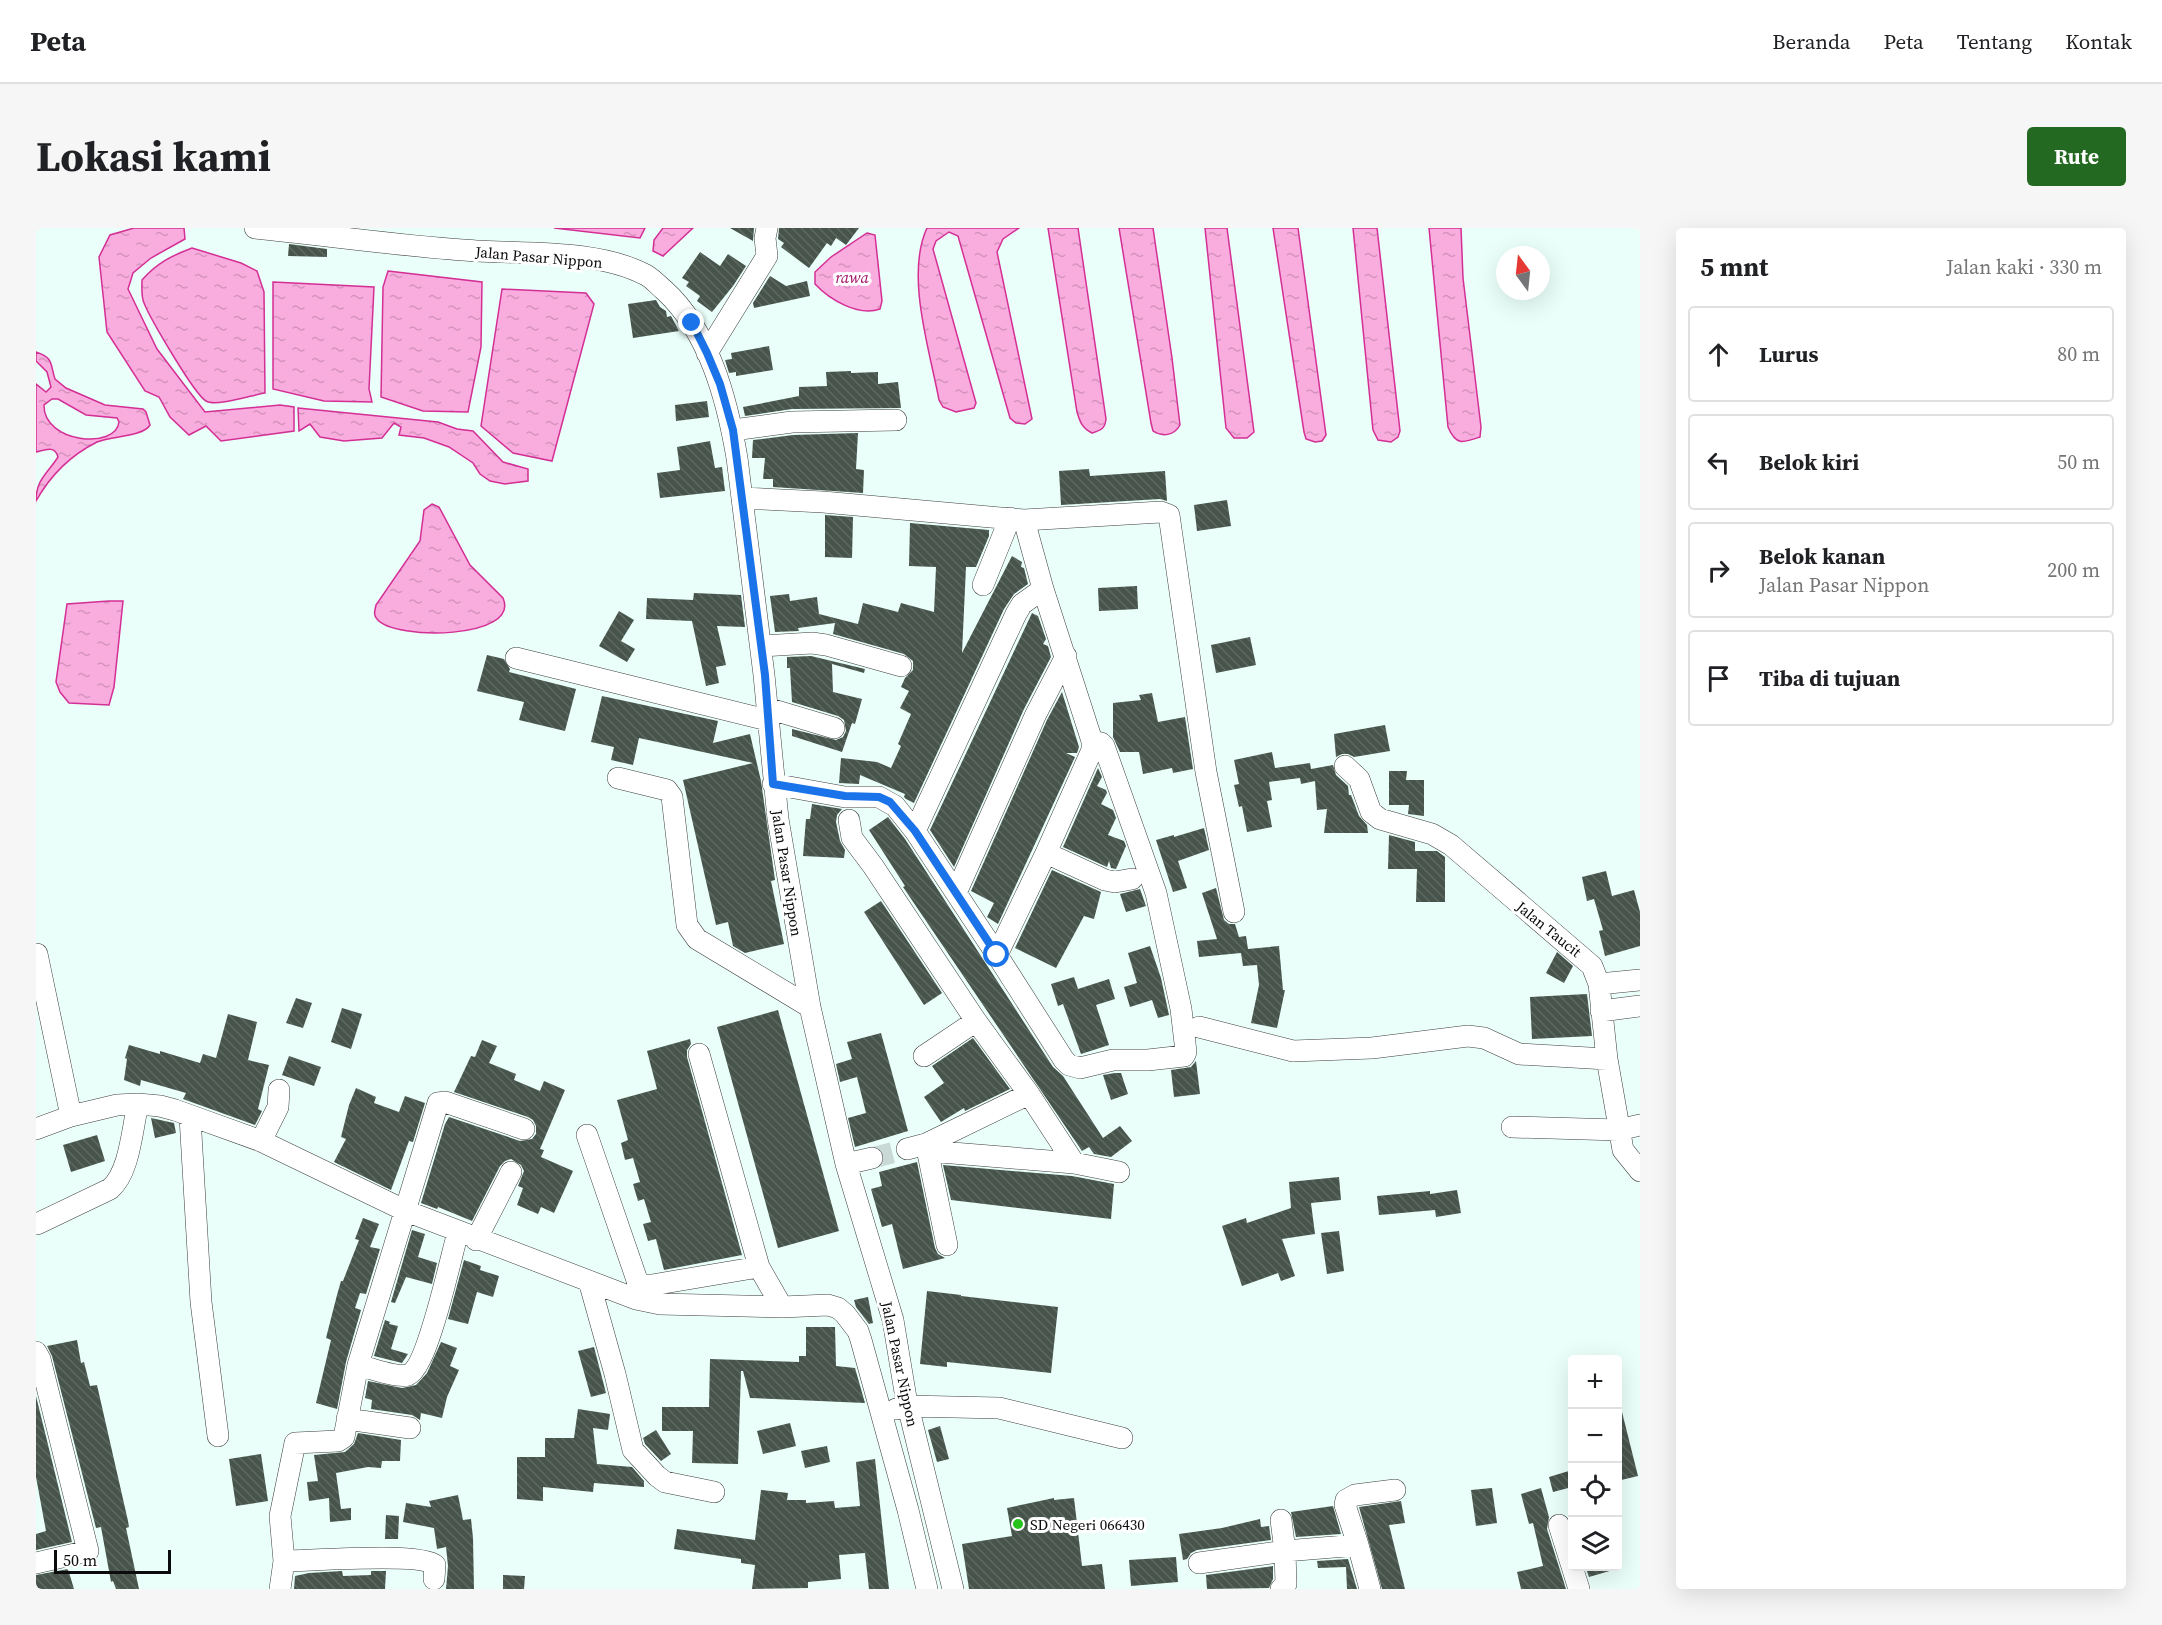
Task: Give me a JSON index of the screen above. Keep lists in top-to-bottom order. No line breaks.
{"streets":{"street":["Jalan Pasar Nippon","Jalan Taucit"]},"water":["rawa"],"places":["SD Negeri 066430"],"scale_bar":"50 m","north":"top","page":{"header":"Peta","nav":["Beranda","Peta","Tentang","Kontak"],"title":"Lokasi kami","buttons":"Rute","heading":["5 mnt","Jalan kaki · 330 m"],"list":[["Lurus","80 m"],["Belok kiri","50 m"],["Belok kanan","Jalan Pasar Nippon","200 m"],"Tiba di tujuan"],"map_buttons":["+","−"],"scale":"50 m"}}
